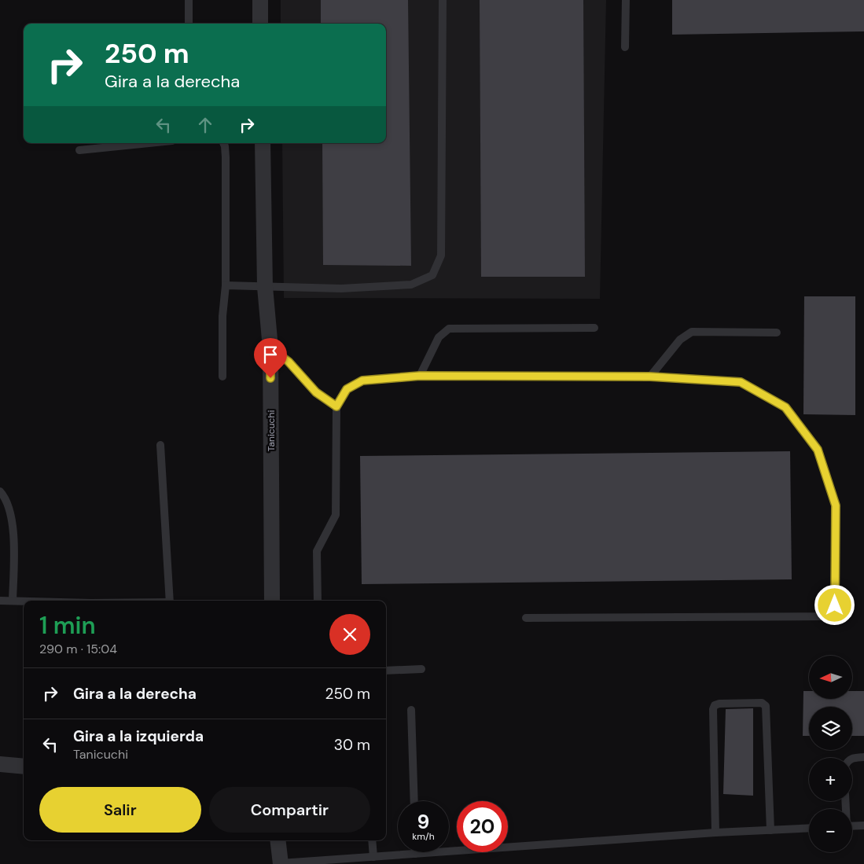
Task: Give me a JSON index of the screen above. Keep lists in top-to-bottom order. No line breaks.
{"streets":{"street":["Tanicuchi"]},"north":"left","page":{"turn":["250 m","Gira a la derecha"],"heading":["1 min","290 m · 15:04"],"map_buttons":["+","−"],"list":[{"name":"Gira a la derecha","value":"250 m"},{"name":"Gira a la izquierda","note":"Tanicuchi","value":"30 m"}],"buttons":["Salir","Compartir"],"speed":"9 km/h","limit":"20"}}
